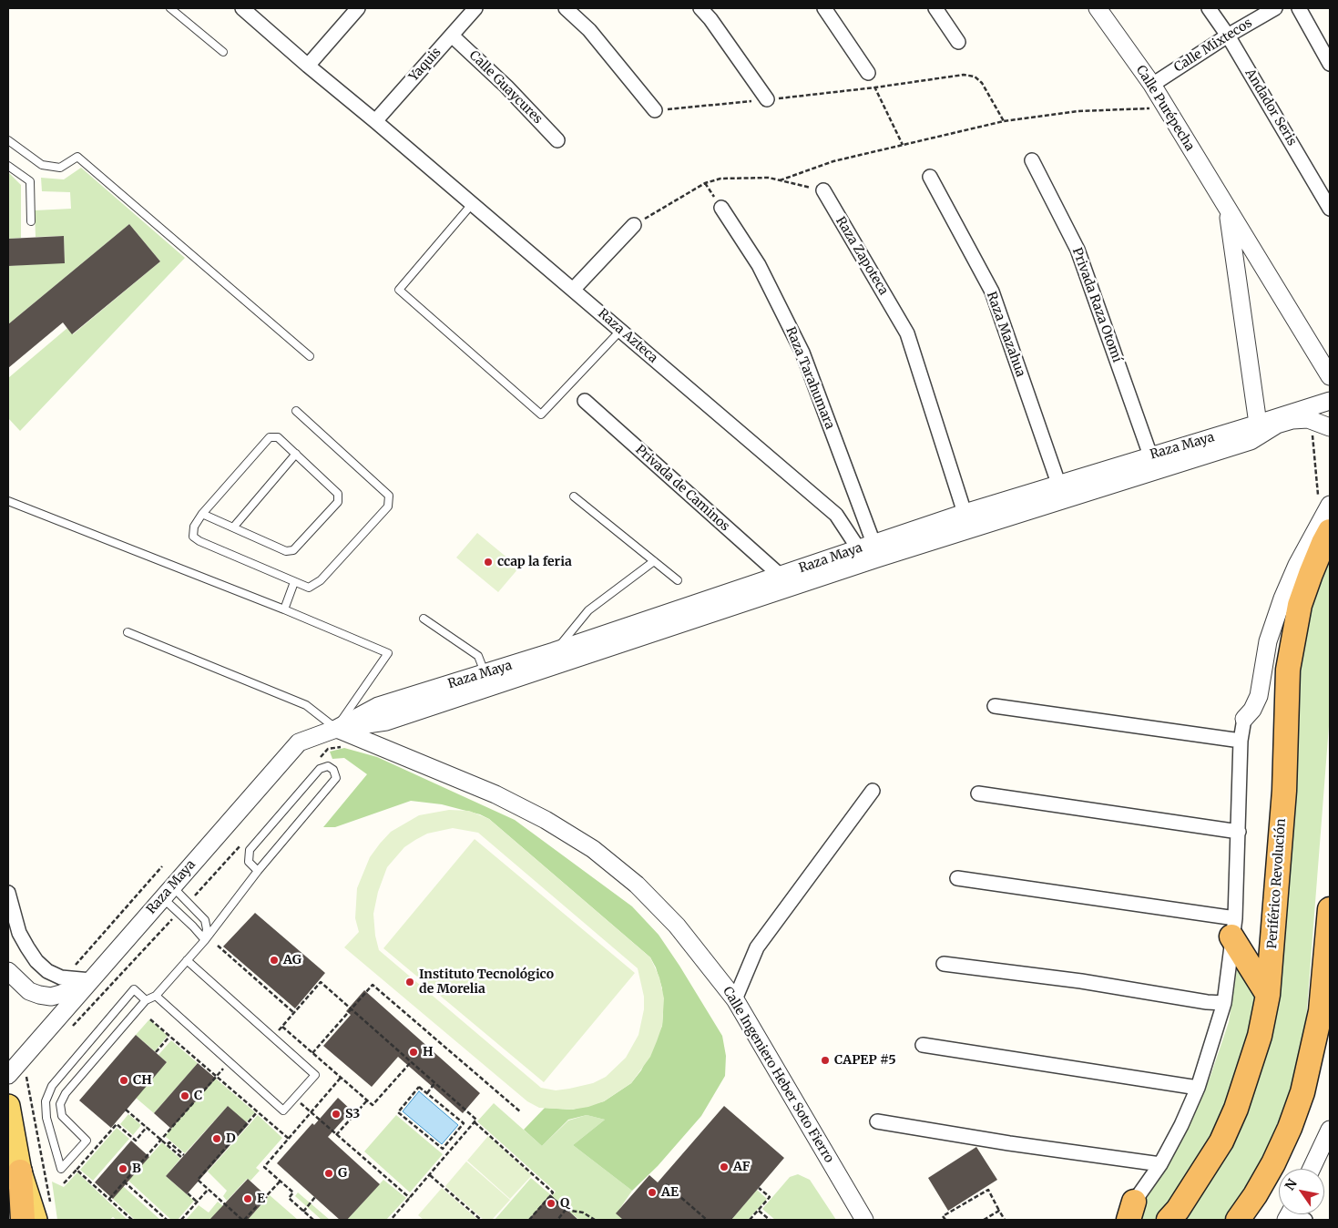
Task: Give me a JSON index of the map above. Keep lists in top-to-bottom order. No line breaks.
{"streets":{"highway":["Periférico Revolución"],"street":["Calle Mixtecos","Yaquis","Calle Guaycures","Andador Seris","Calle Purépecha","Raza Zapoteca","Privada Raza Otomí","Raza Mazahua","Raza Azteca","Raza Tarahumara","Raza Maya","Privada de Caminos","Calle Ingeniero Heber Soto Fierro"]},"crossings":[["Calle Mixtecos","Andador Seris"],["Calle Mixtecos","Calle Purépecha"],["Yaquis","Calle Guaycures"],["Yaquis","Raza Azteca"],["Calle Purépecha","Raza Maya"],["Raza Zapoteca","Raza Maya"],["Privada Raza Otomí","Raza Maya"],["Raza Mazahua","Raza Maya"],["Raza Azteca","Raza Tarahumara"],["Raza Azteca","Raza Maya"],["Raza Tarahumara","Raza Maya"],["Raza Maya","Privada de Caminos"],["Raza Maya","Calle Ingeniero Heber Soto Fierro"]],"places":["ccap la feria","AG","Instituto Tecnológico de Morelia","H","CAPEP #5","CH","C","S3","D","AF","B","G","AE","E","Q"],"north":"top left"}
